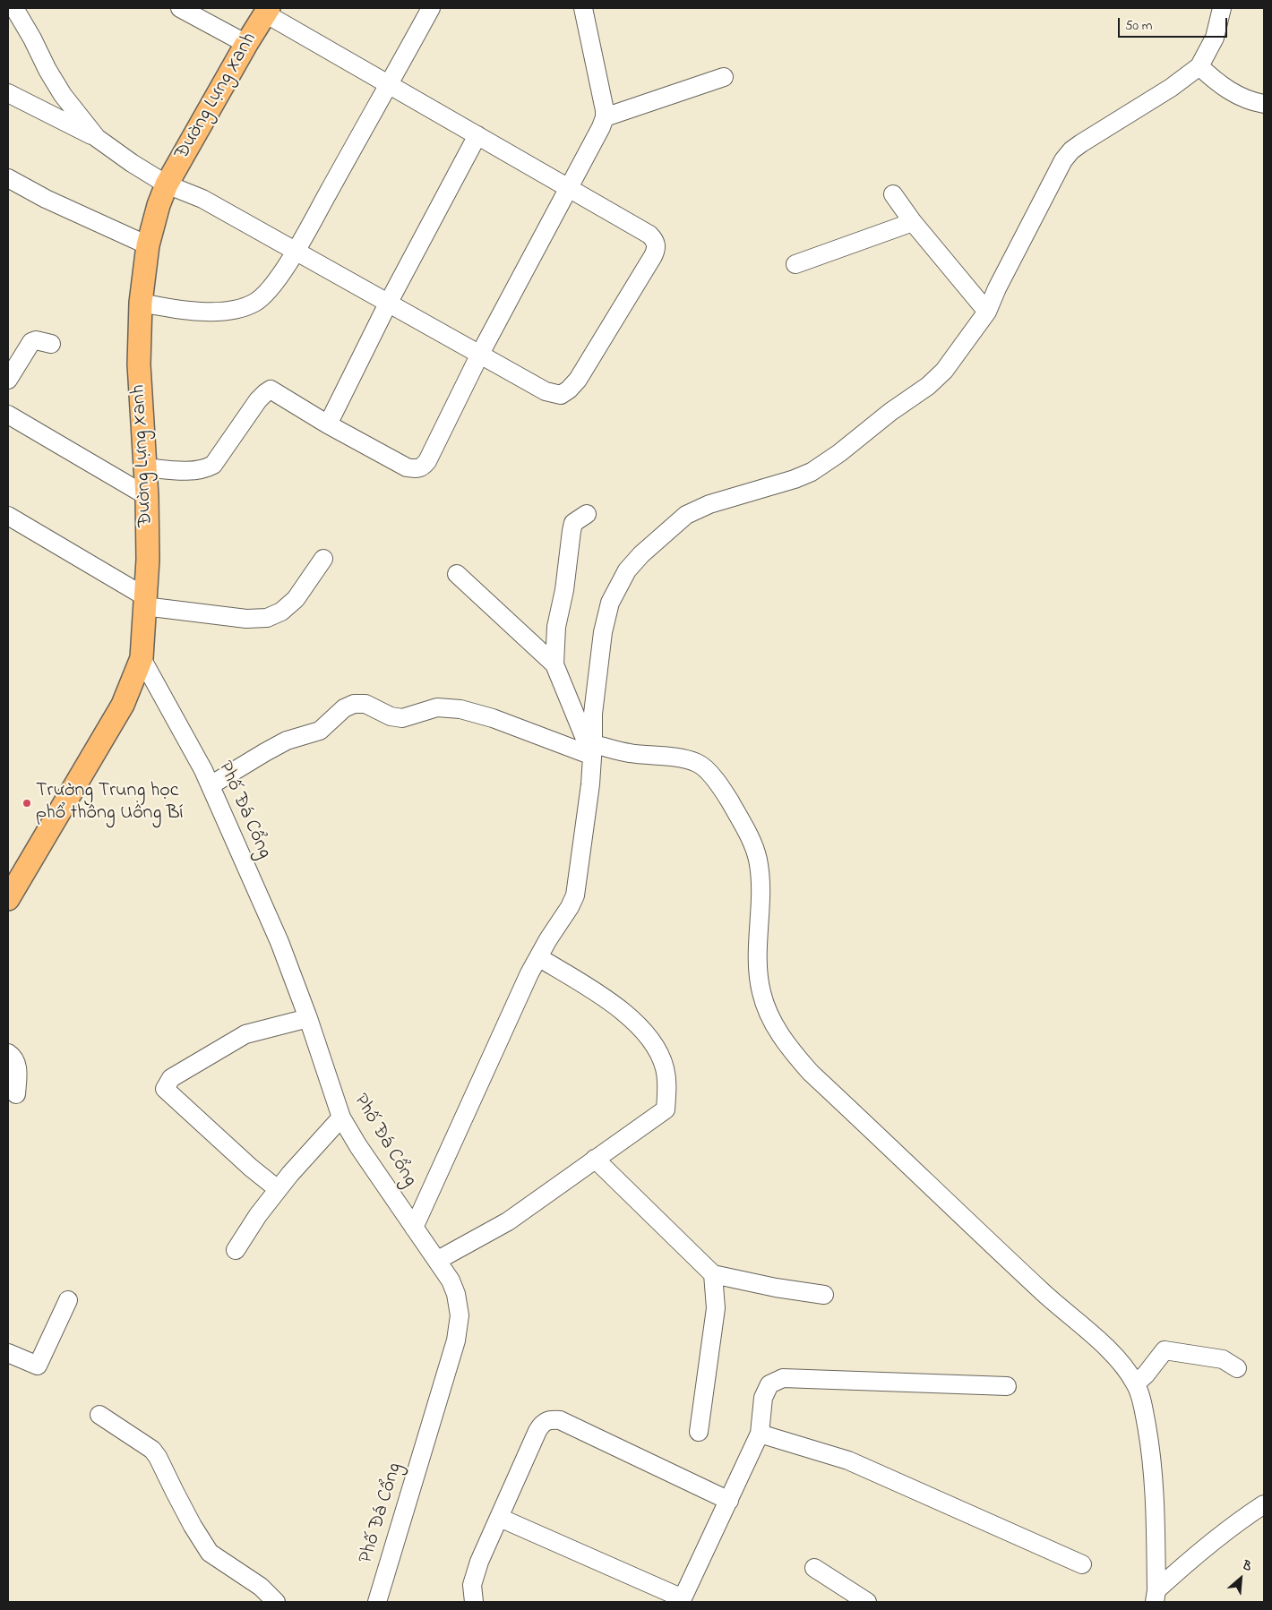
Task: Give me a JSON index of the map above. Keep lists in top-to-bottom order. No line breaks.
{"streets":{"main road":["Đường Lựng Xanh"],"street":["Phố Đá Cổng"]},"crossings":[["Đường Lựng Xanh","Phố Đá Cổng"]],"places":["Trường Trung học phổ thông Uông Bí"],"scale_bar":"50 m","north":"top right"}
